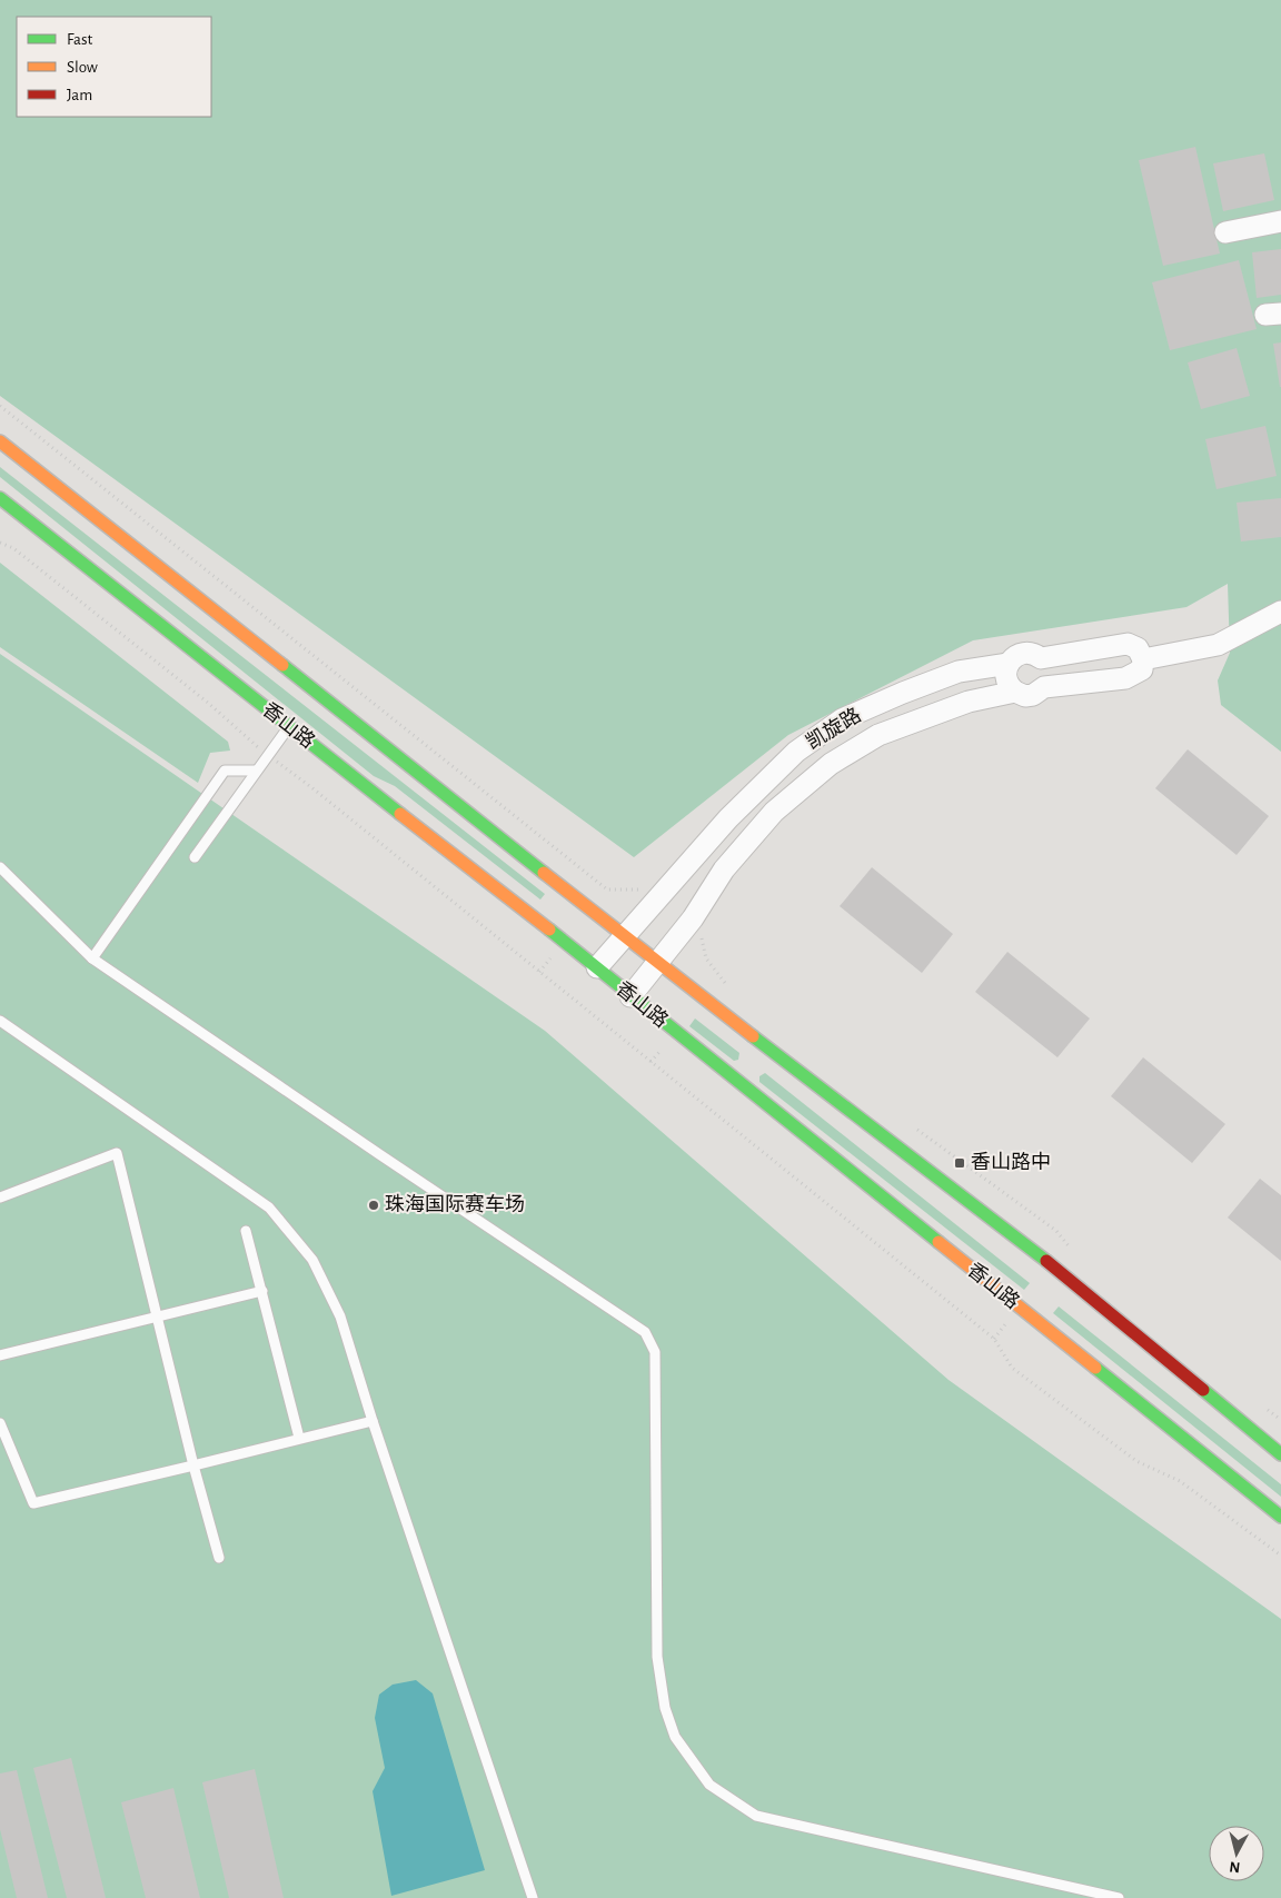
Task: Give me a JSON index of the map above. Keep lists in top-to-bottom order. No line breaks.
{"streets":{"main road":["香山路"],"street":["凯旋路"]},"crossings":[["香山路","凯旋路"]],"places":{"transit":["香山路中"],"other":["珠海国际赛车场"]},"legend":["Fast","Slow","Jam"],"north":"bottom"}
